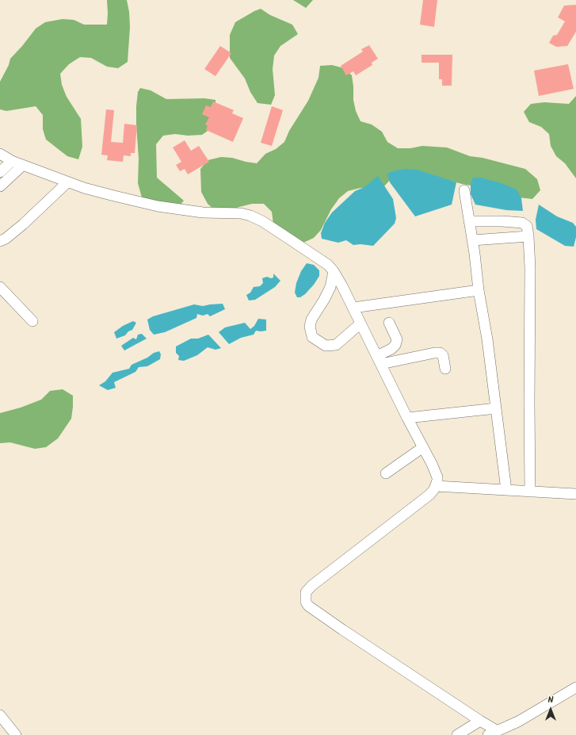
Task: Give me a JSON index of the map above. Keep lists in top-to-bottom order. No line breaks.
{"north":"top"}
